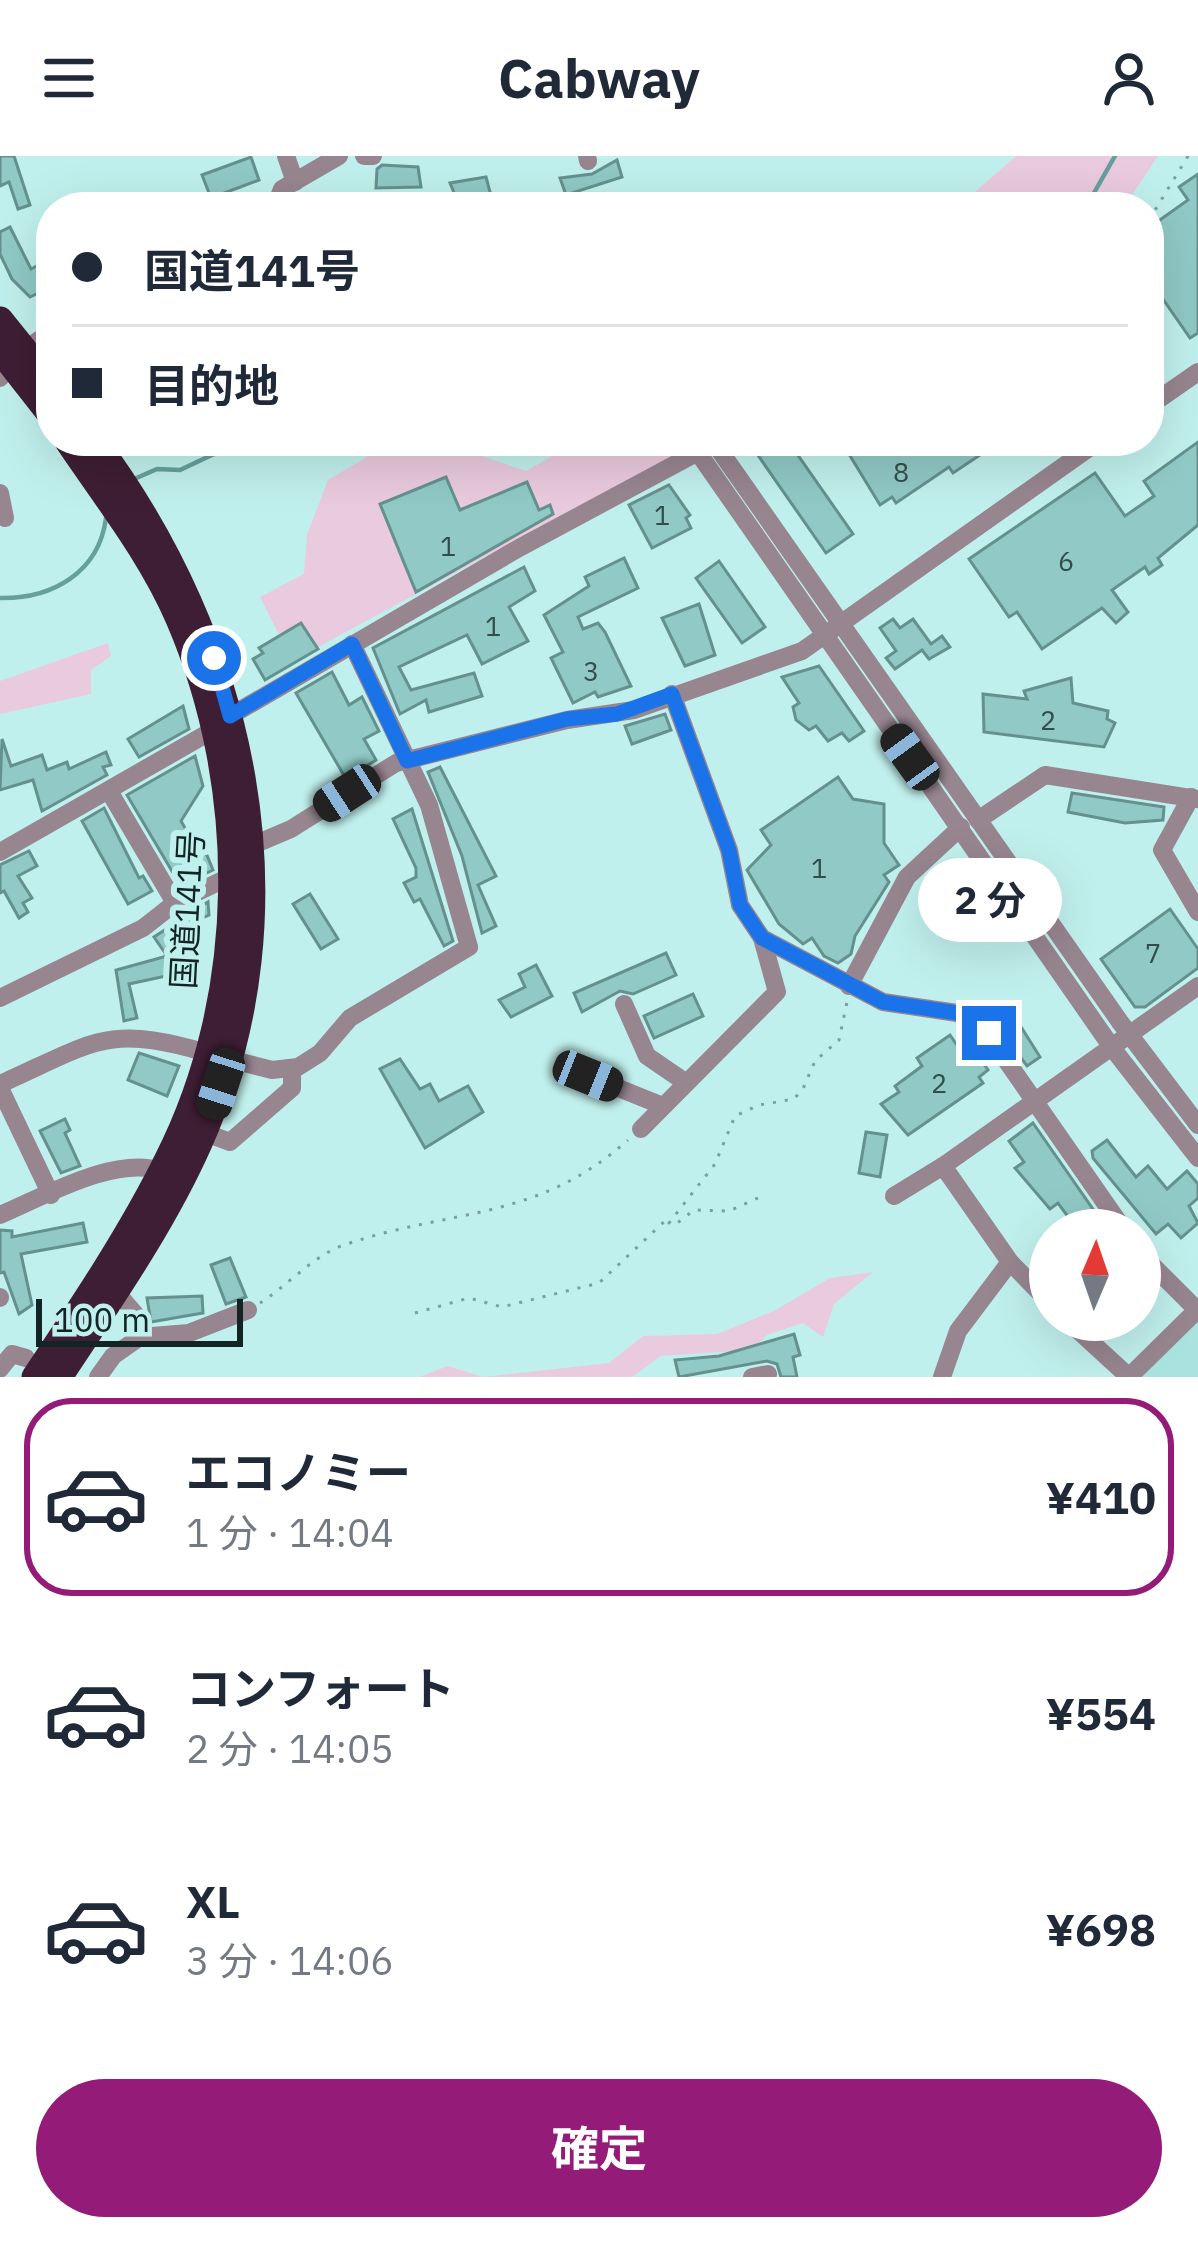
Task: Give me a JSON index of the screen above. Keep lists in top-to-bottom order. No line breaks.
{"streets":{"highway":["国道141号"]},"house_numbers":["8","1","1","6","1","3","2","1","7","2"],"scale_bar":"100 m","north":"top","page":{"header":"Cabway","banner":["国道141号","目的地"],"bubble":"2 分","scale":"100 m","list":[{"name":"エコノミー","note":"1 分 · 14:04","value":"¥410"},{"name":"コンフォート","note":"2 分 · 14:05","value":"¥554"},{"name":"XL","note":"3 分 · 14:06","value":"¥698"}],"buttons":"確定"}}
